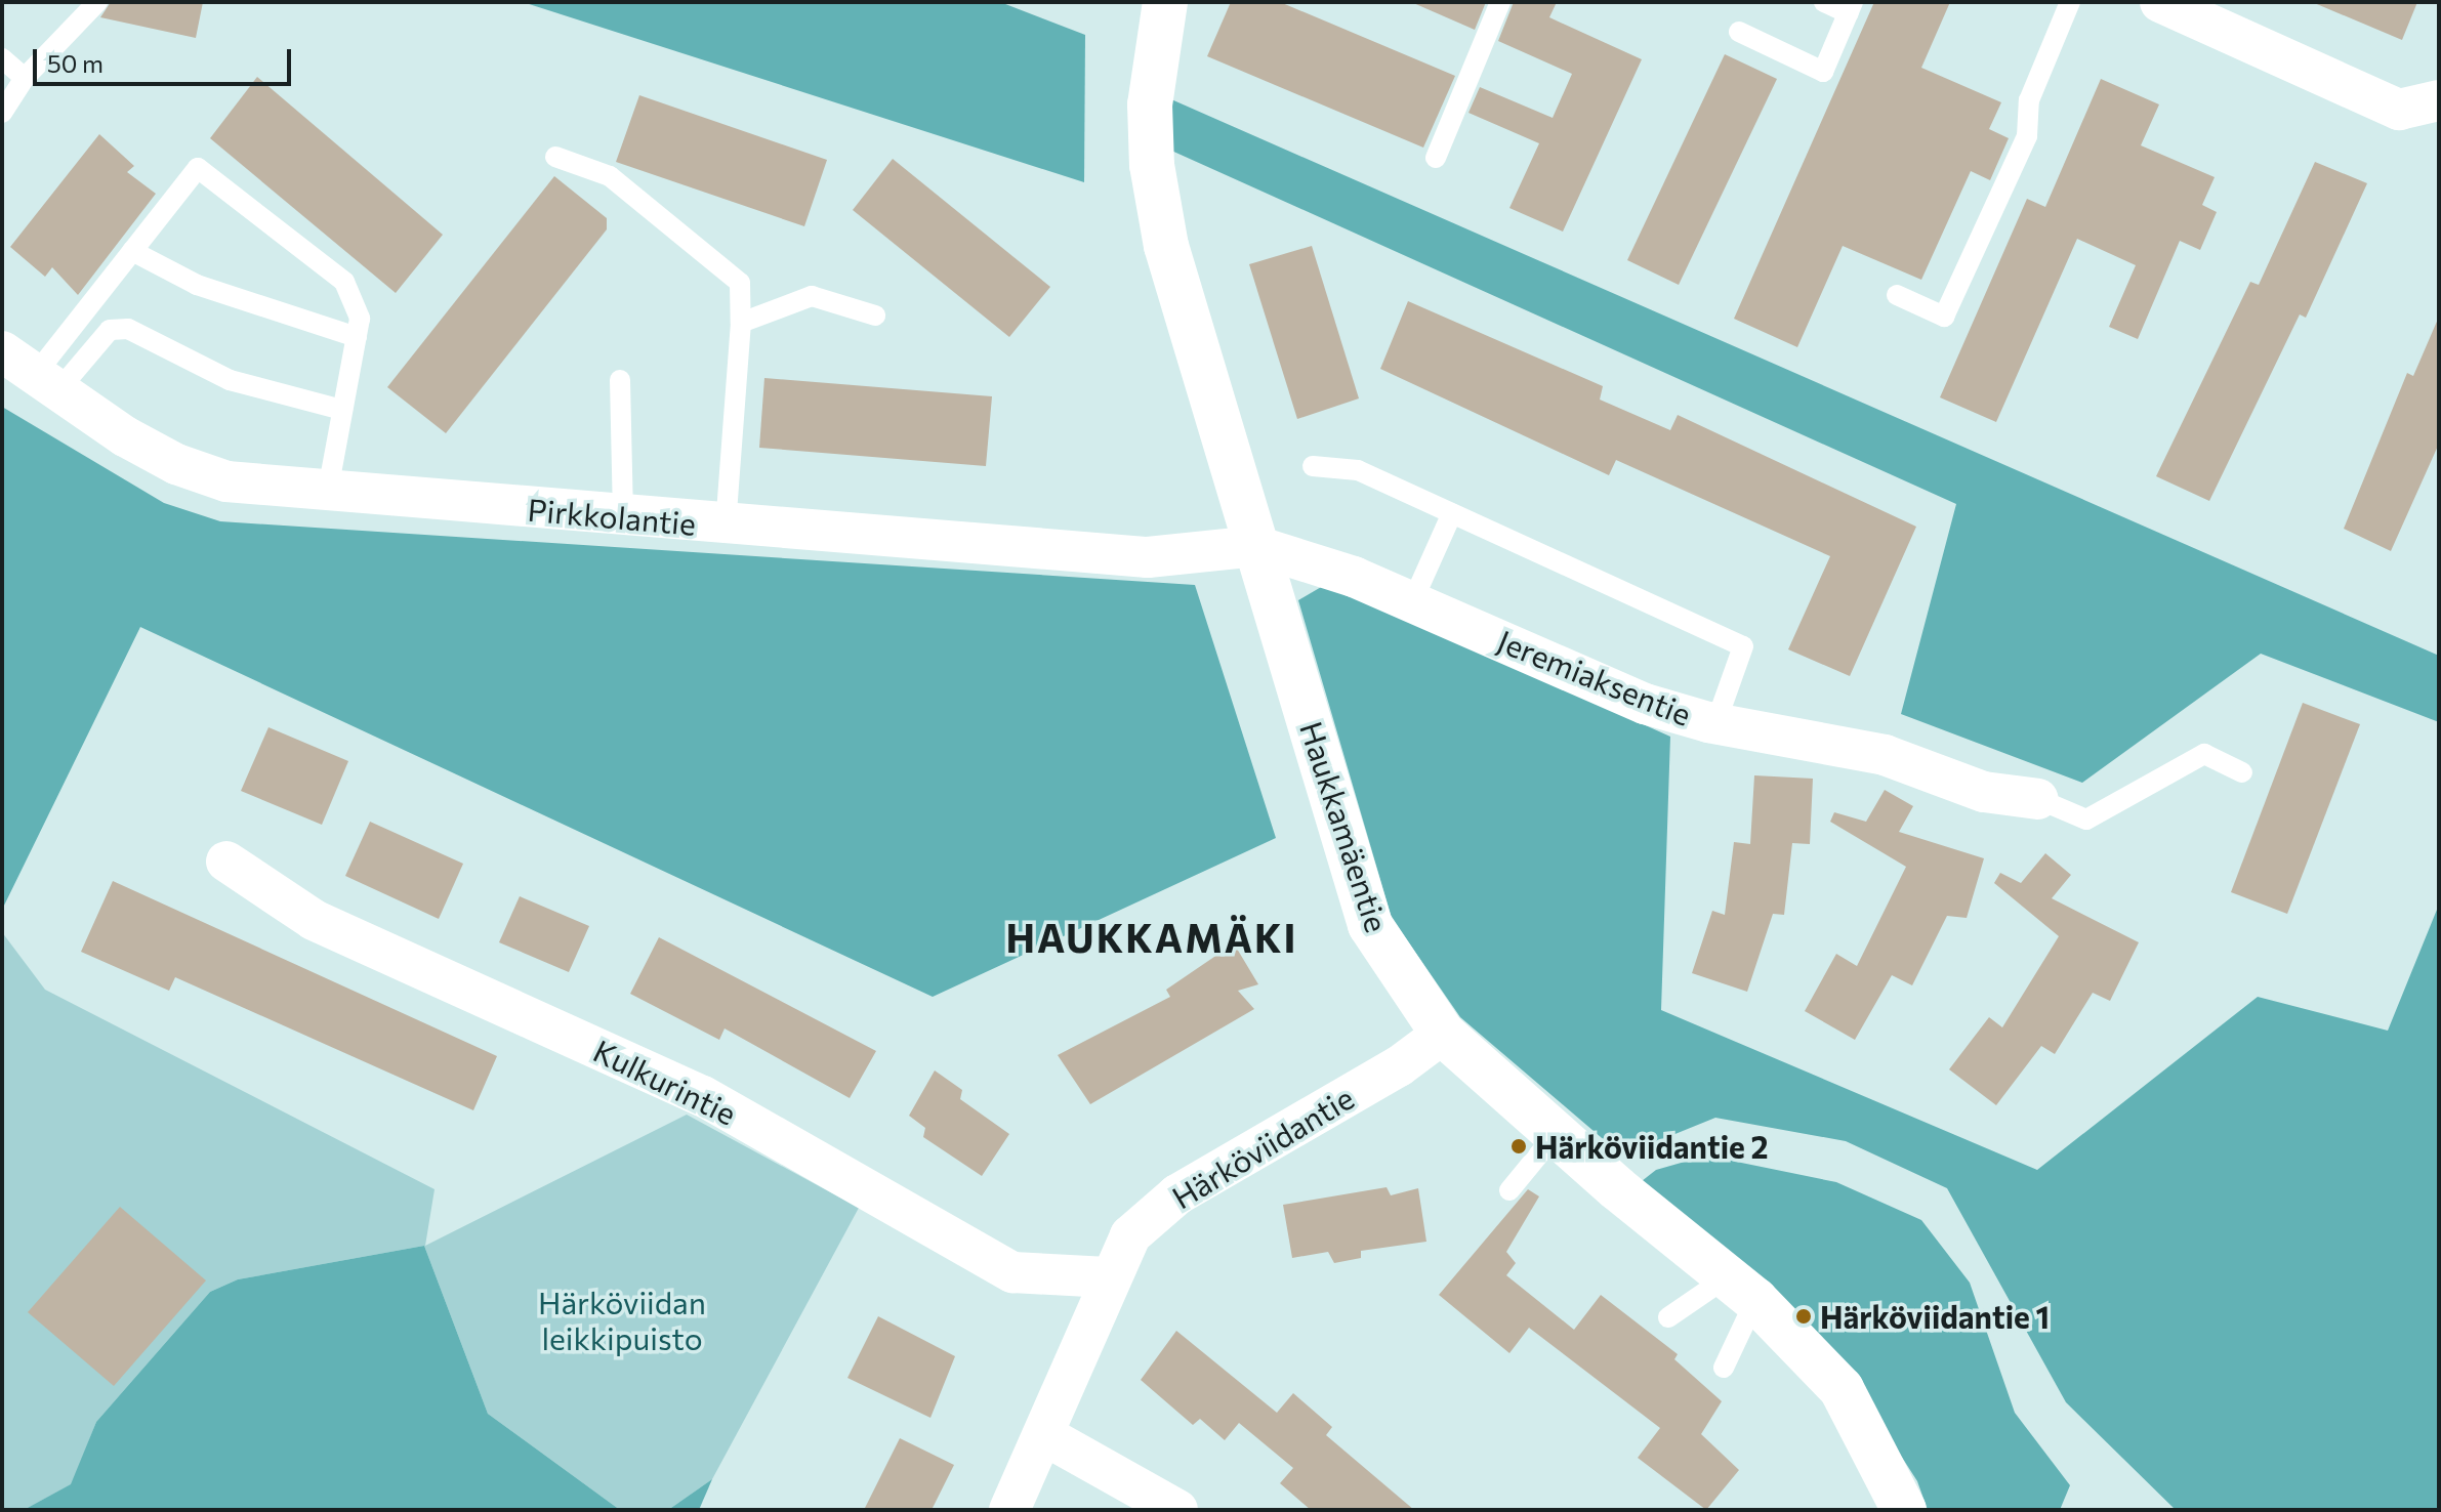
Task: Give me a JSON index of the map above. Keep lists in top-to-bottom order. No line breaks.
{"streets":{"street":["Pirkkolantie","Jeremiaksentie","Haukkamäentie","Kulkurintie","Härköviidantie"]},"crossings":[["Pirkkolantie","Jeremiaksentie"],["Pirkkolantie","Haukkamäentie"],["Jeremiaksentie","Haukkamäentie"],["Haukkamäentie","Härköviidantie"],["Kulkurintie","Härköviidantie"]],"districts":["HAUKKAMÄKI"],"parks":["Härköviidan leikkipuisto"],"places":["Härköviidantie 2","Härköviidantie 1"],"scale_bar":"50 m"}
